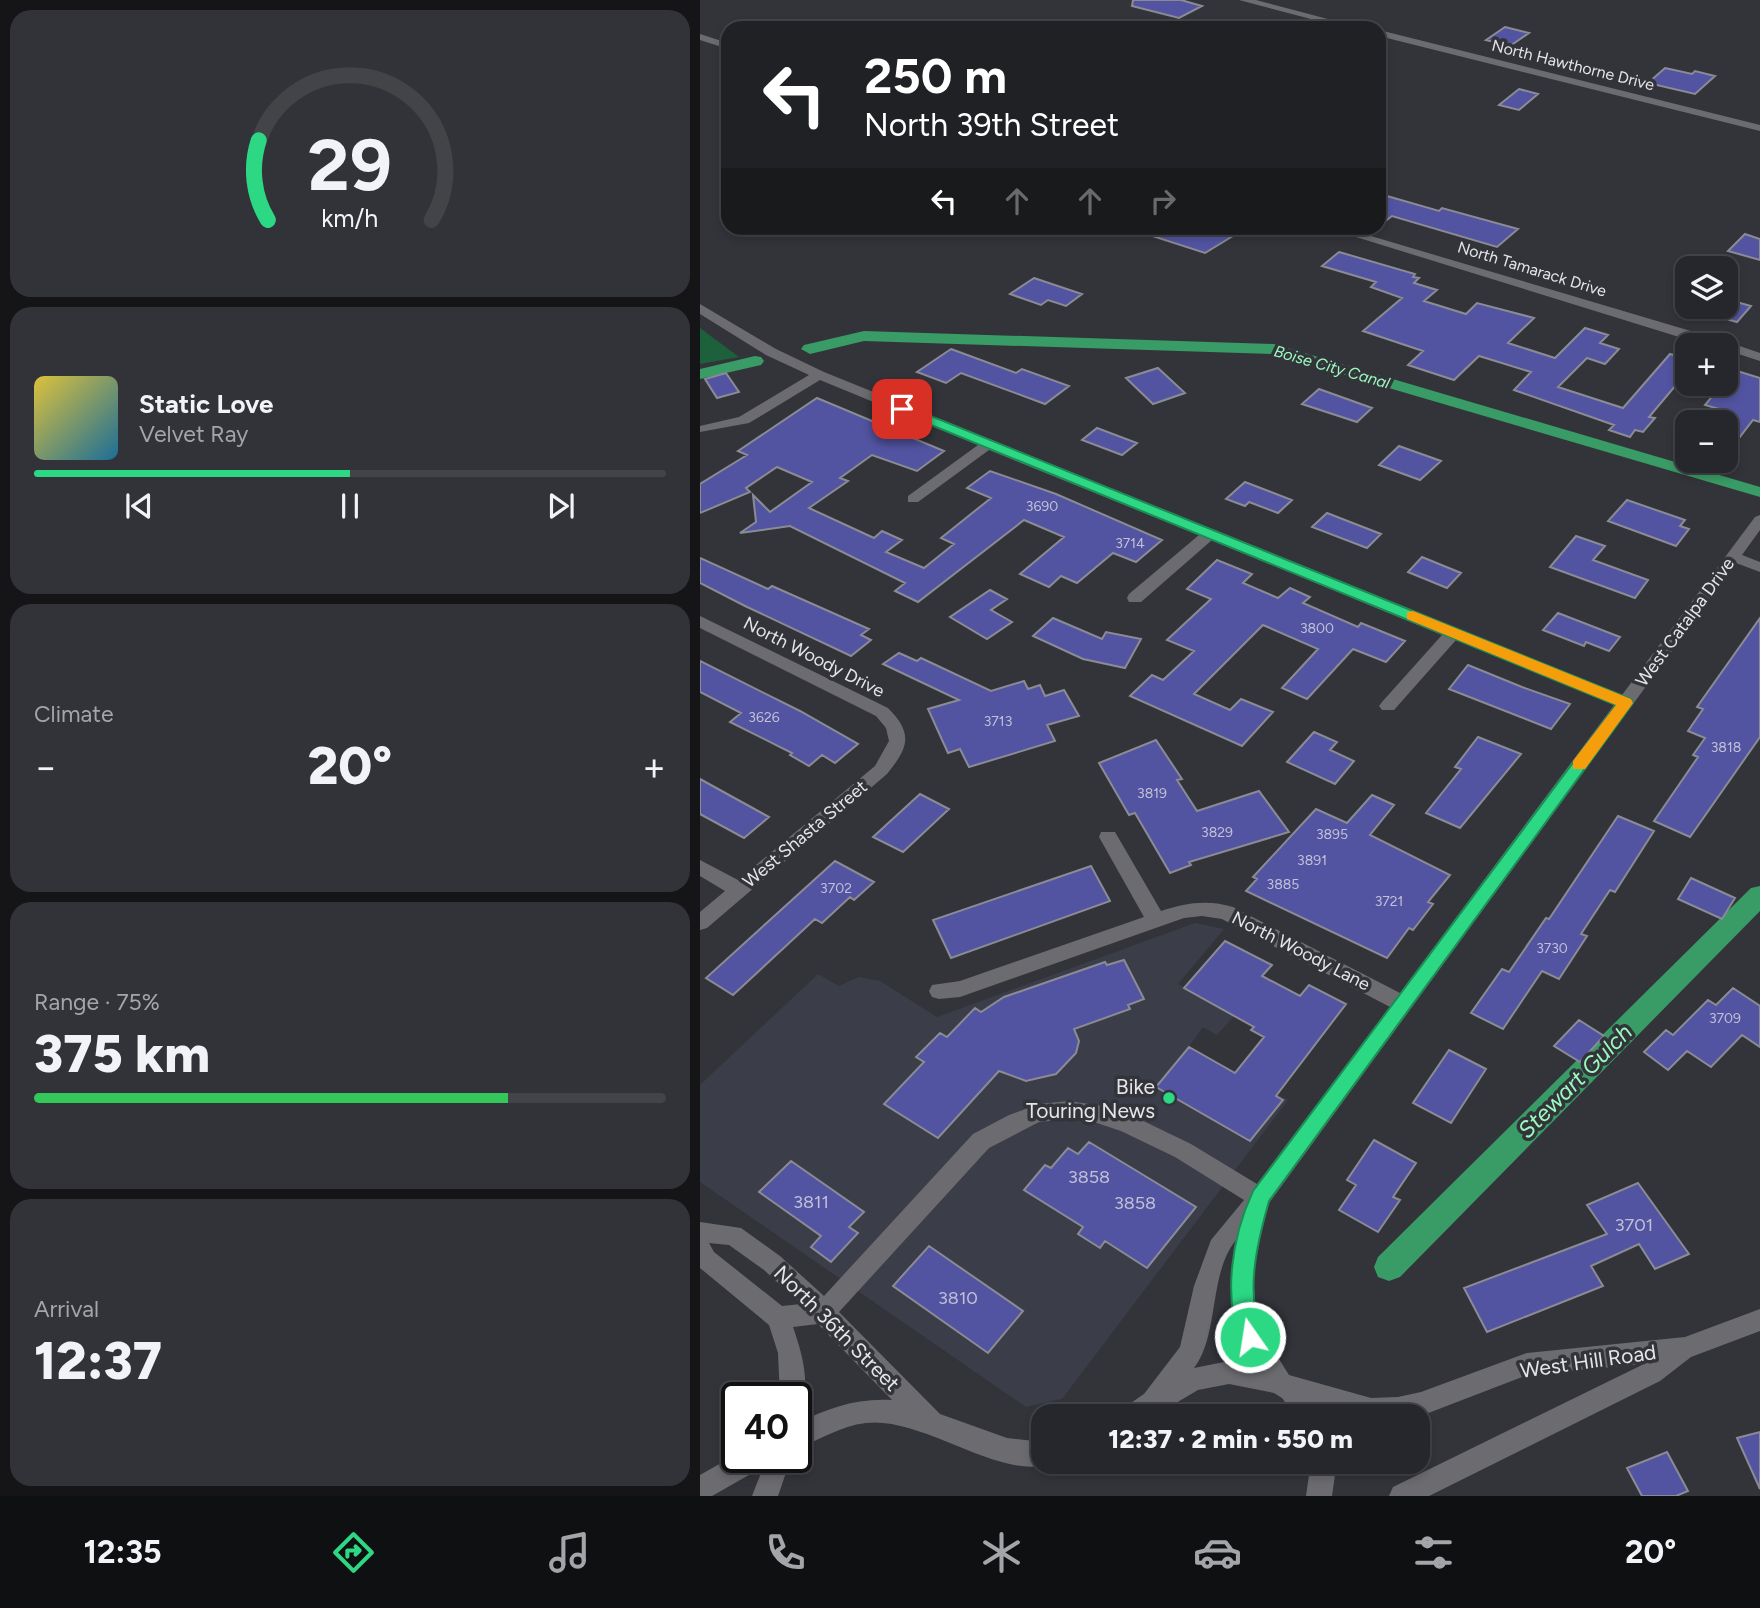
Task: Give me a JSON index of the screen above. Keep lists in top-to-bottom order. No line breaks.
{"streets":{"street":["North Hawthorne Drive","North Tamarack Drive","West Catalpa Drive","North Woody Drive","West Shasta Street","North Woody Lane","North 36th Street","West Hill Road"]},"crossings":[["West Catalpa Drive","North Woody Lane"],["West Catalpa Drive","West Hill Road"],["North Woody Drive","West Shasta Street"]],"water":["Boise City Canal","Stewart Gulch"],"places":["Bike Touring News"],"house_numbers":["3690","3714","3800","3626","3713","3818","3819","3829","3895","3891","3885","3702","3721","3730","3709","3858","3811","3858","3701","3810"],"page":{"turn":["250 m","North 39th Street"],"map_buttons":["+","−"],"song":["Static Love","Velvet Ray"],"tile":["Climate",["Range · 75%","375 km"],["Arrival","12:37"]],"heat":["−","20°","+"],"limit":"40","trip":"12:37 · 2 min · 550 m","tabs":["12:35","20°"],"gauge":["29","km/h"]}}
